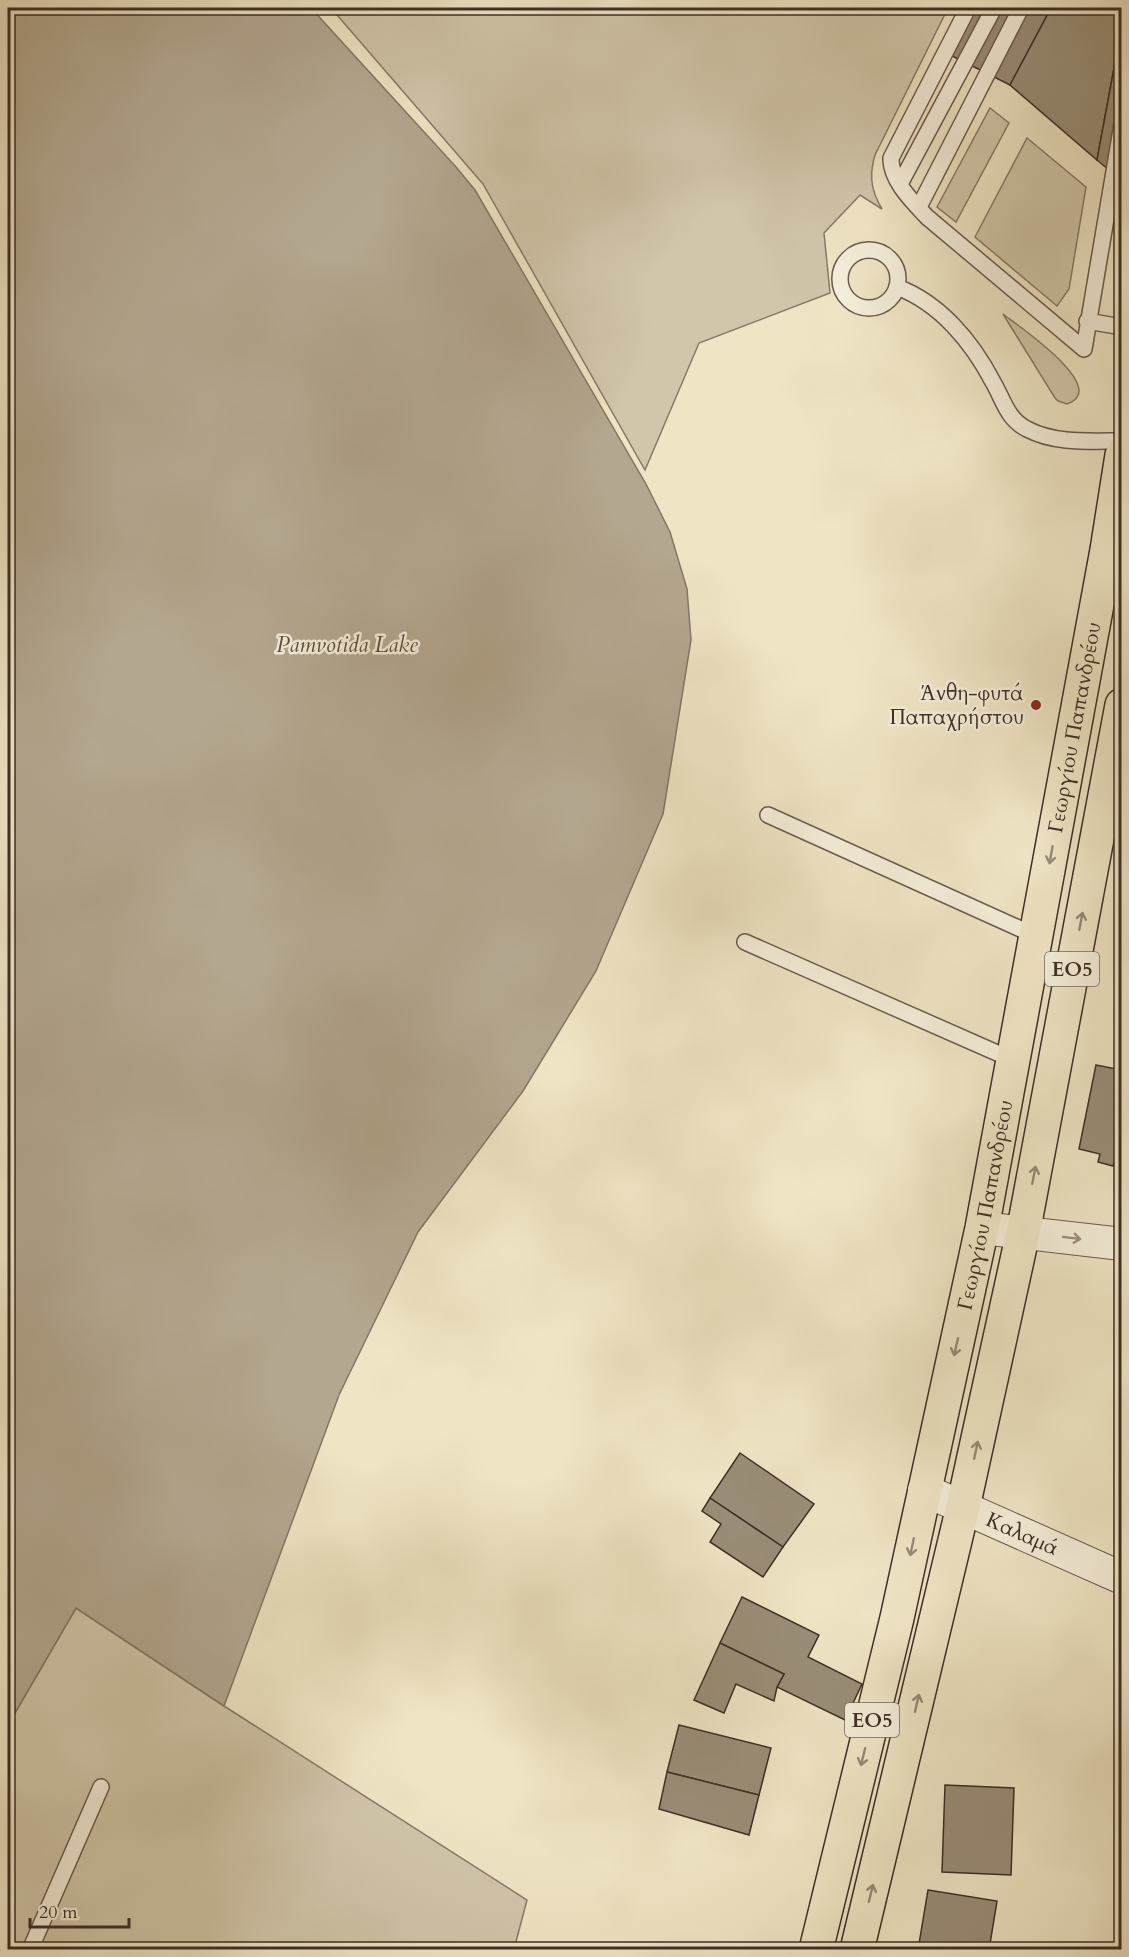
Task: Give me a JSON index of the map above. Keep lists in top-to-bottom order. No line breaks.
{"streets":{"main road":["Γεωργίου Παπανδρέου","ΕΟ5"],"street":["Καλαμά"]},"crossings":[["Γεωργίου Παπανδρέου","Καλαμά"]],"water":["Pamvotida Lake"],"places":["Άνθη-φυτά Παπαχρήστου"],"scale_bar":"20 m"}
